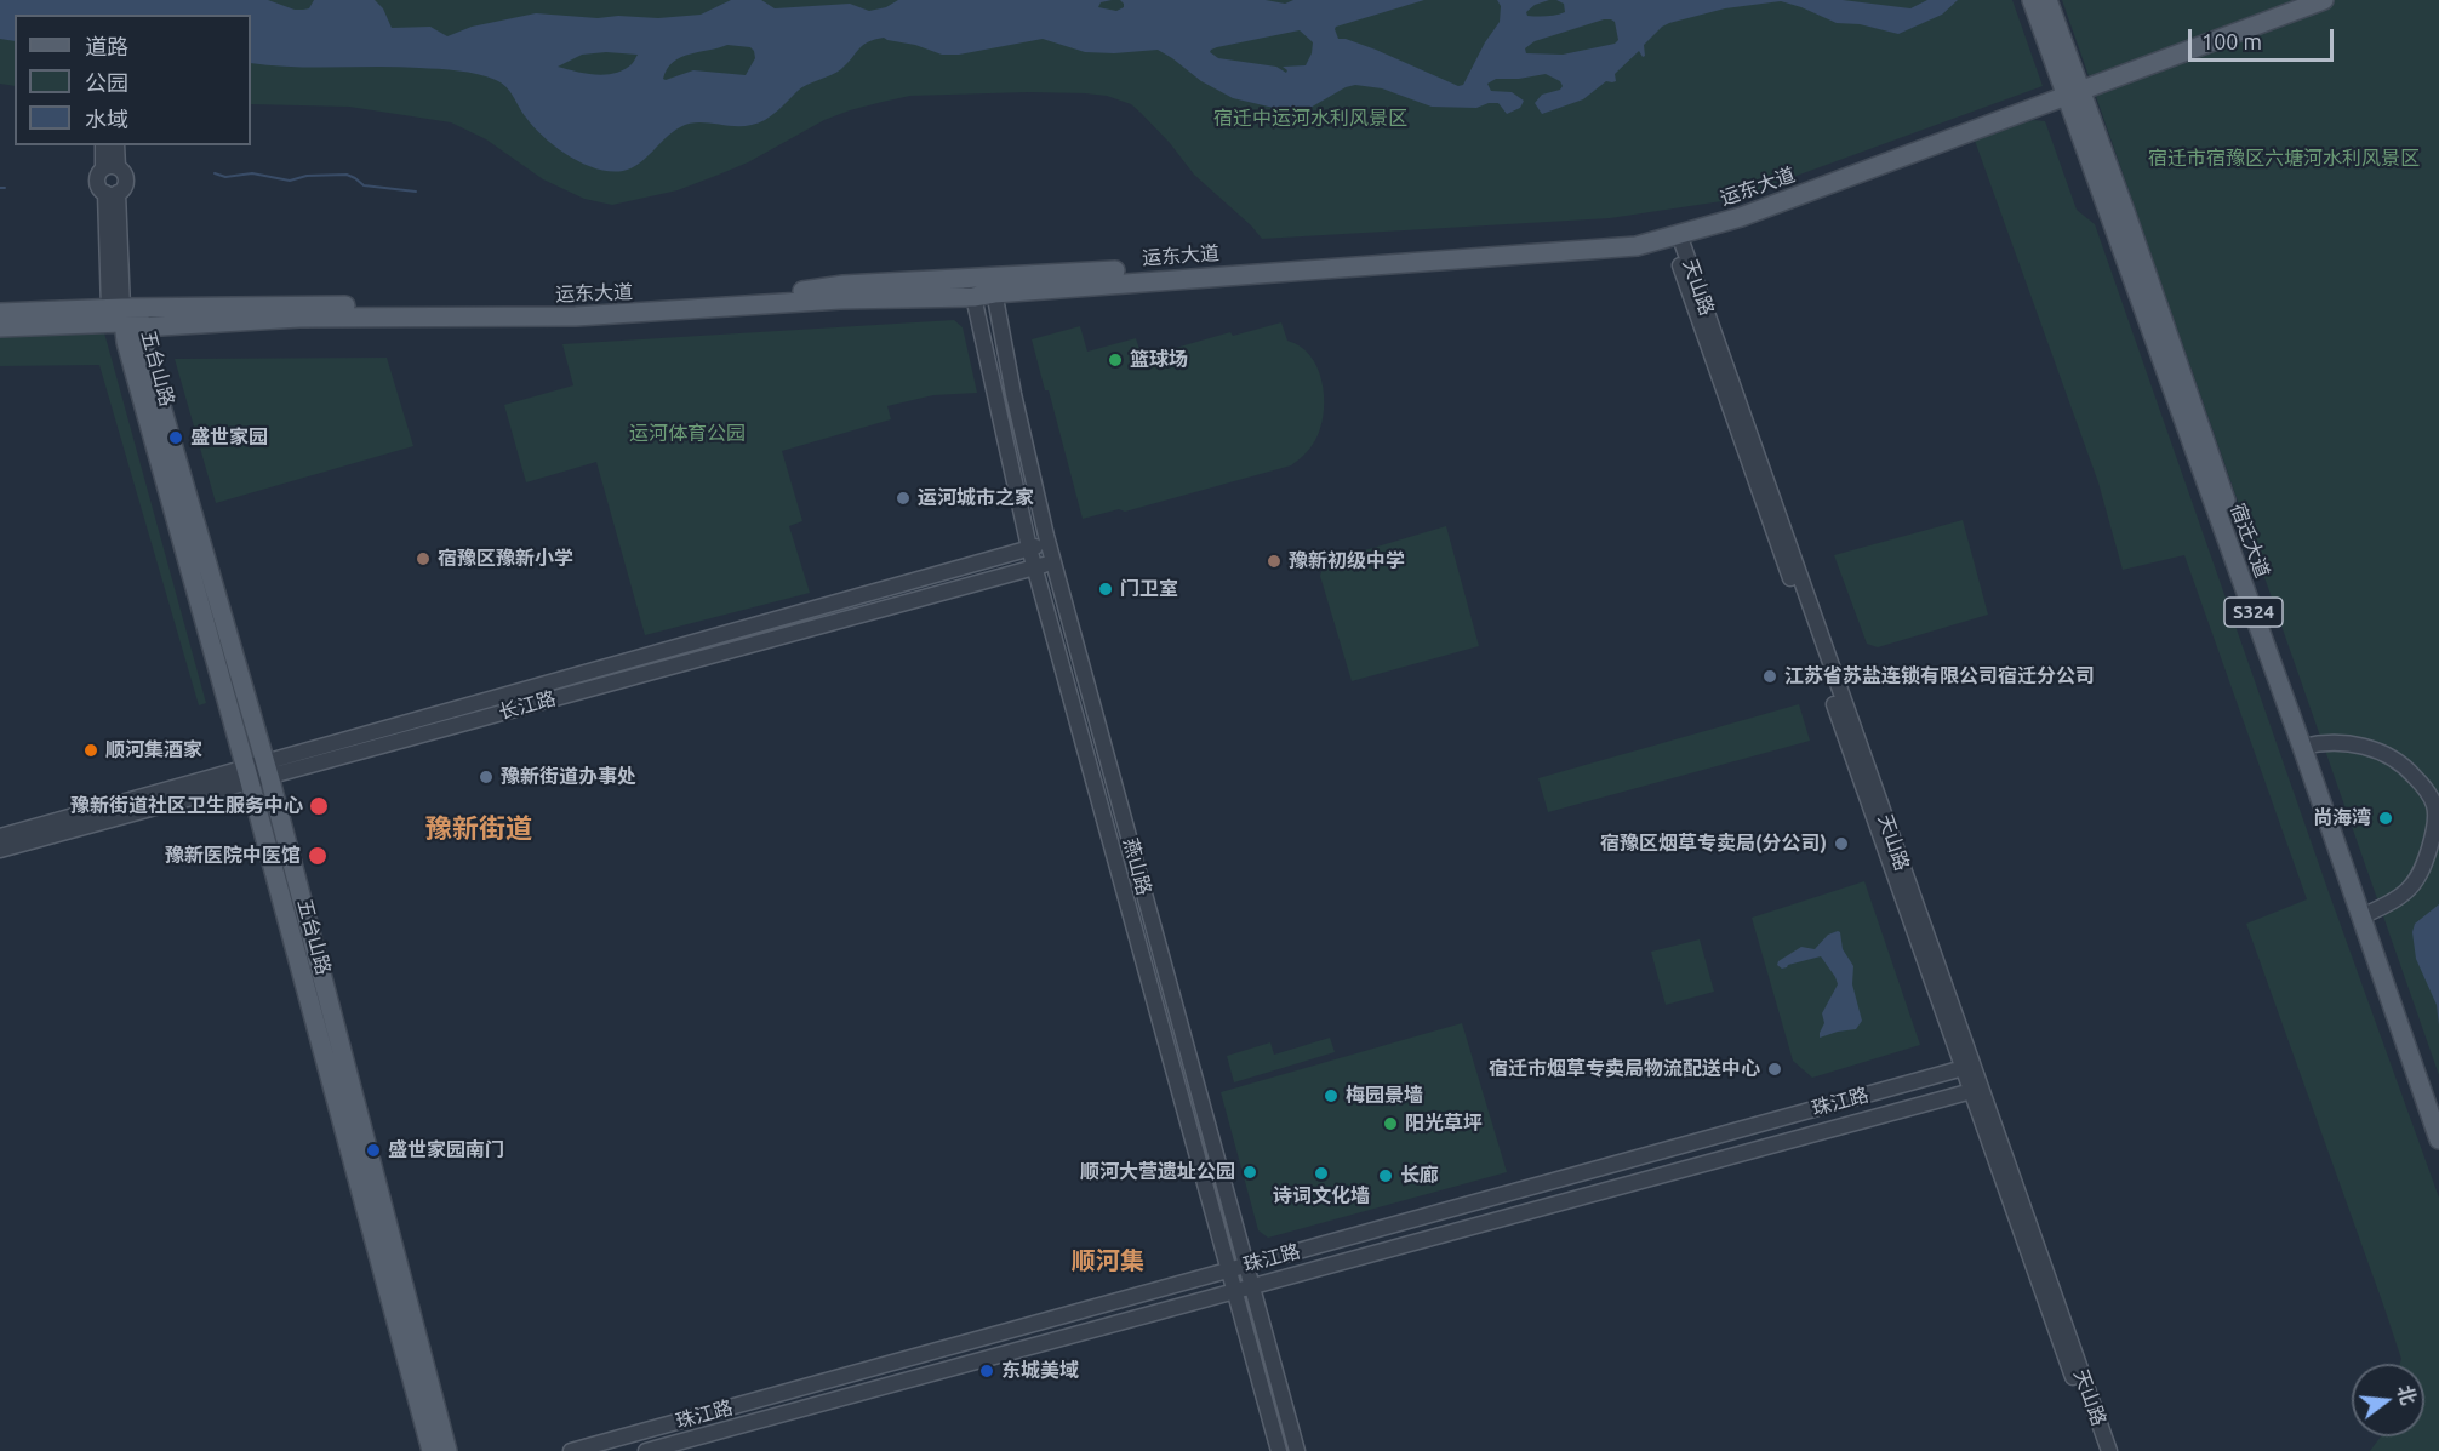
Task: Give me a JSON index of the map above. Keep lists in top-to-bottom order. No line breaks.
{"streets":{"main road":["运东大道","五台山路","宿迁大道","S324"],"street":["天山路","长江路","燕山路","珠江路"]},"crossings":[["运东大道","天山路"],["运东大道","五台山路"],["运东大道","宿迁大道"],["运东大道","燕山路"],["天山路","珠江路"],["五台山路","长江路"],["长江路","燕山路"],["燕山路","珠江路"]],"districts":["豫新街道","顺河集"],"parks":["宿迁中运河水利风景区","宿迁市宿豫区六塘河水利风景区","运河体育公园"],"places":["篮球场","盛世家园","运河城市之家","宿豫区豫新小学","豫新初级中学","门卫室","江苏省苏盐连锁有限公司宿迁分公司","顺河集酒家","豫新街道办事处","豫新街道社区卫生服务中心","尚海湾","宿豫区烟草专卖局(分公司)","豫新医院中医馆","宿迁市烟草专卖局物流配送中心","梅园景墙","阳光草坪","盛世家园南门","顺河大营遗址公园","诗词文化墙","长廊","东城美域"],"legend":["道路","公园","水域"],"scale_bar":"100 m","north":"right"}
